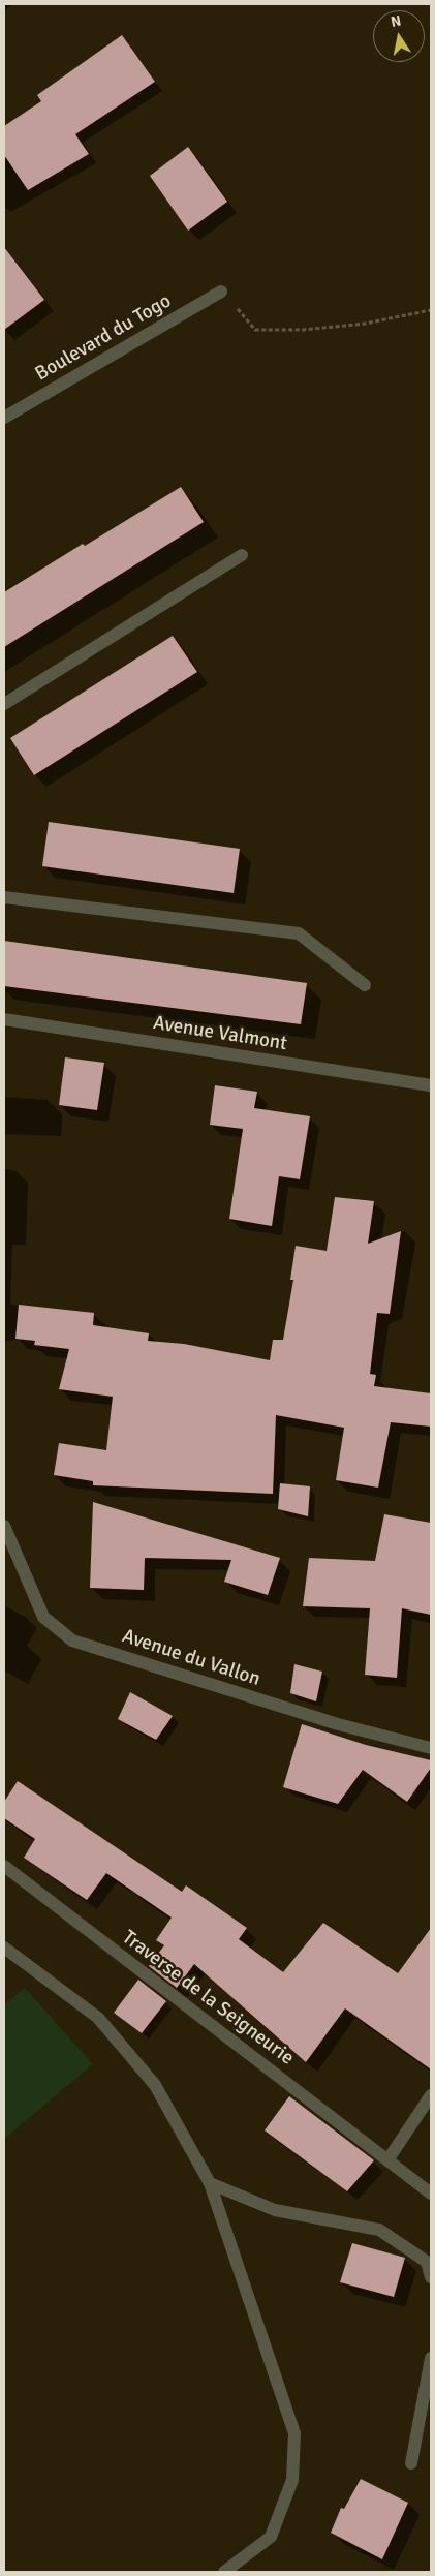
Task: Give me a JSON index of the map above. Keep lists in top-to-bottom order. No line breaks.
{"streets":{"street":["Boulevard du Togo","Avenue Valmont","Avenue du Vallon","Traverse de la Seigneurie"]},"north":"top"}
